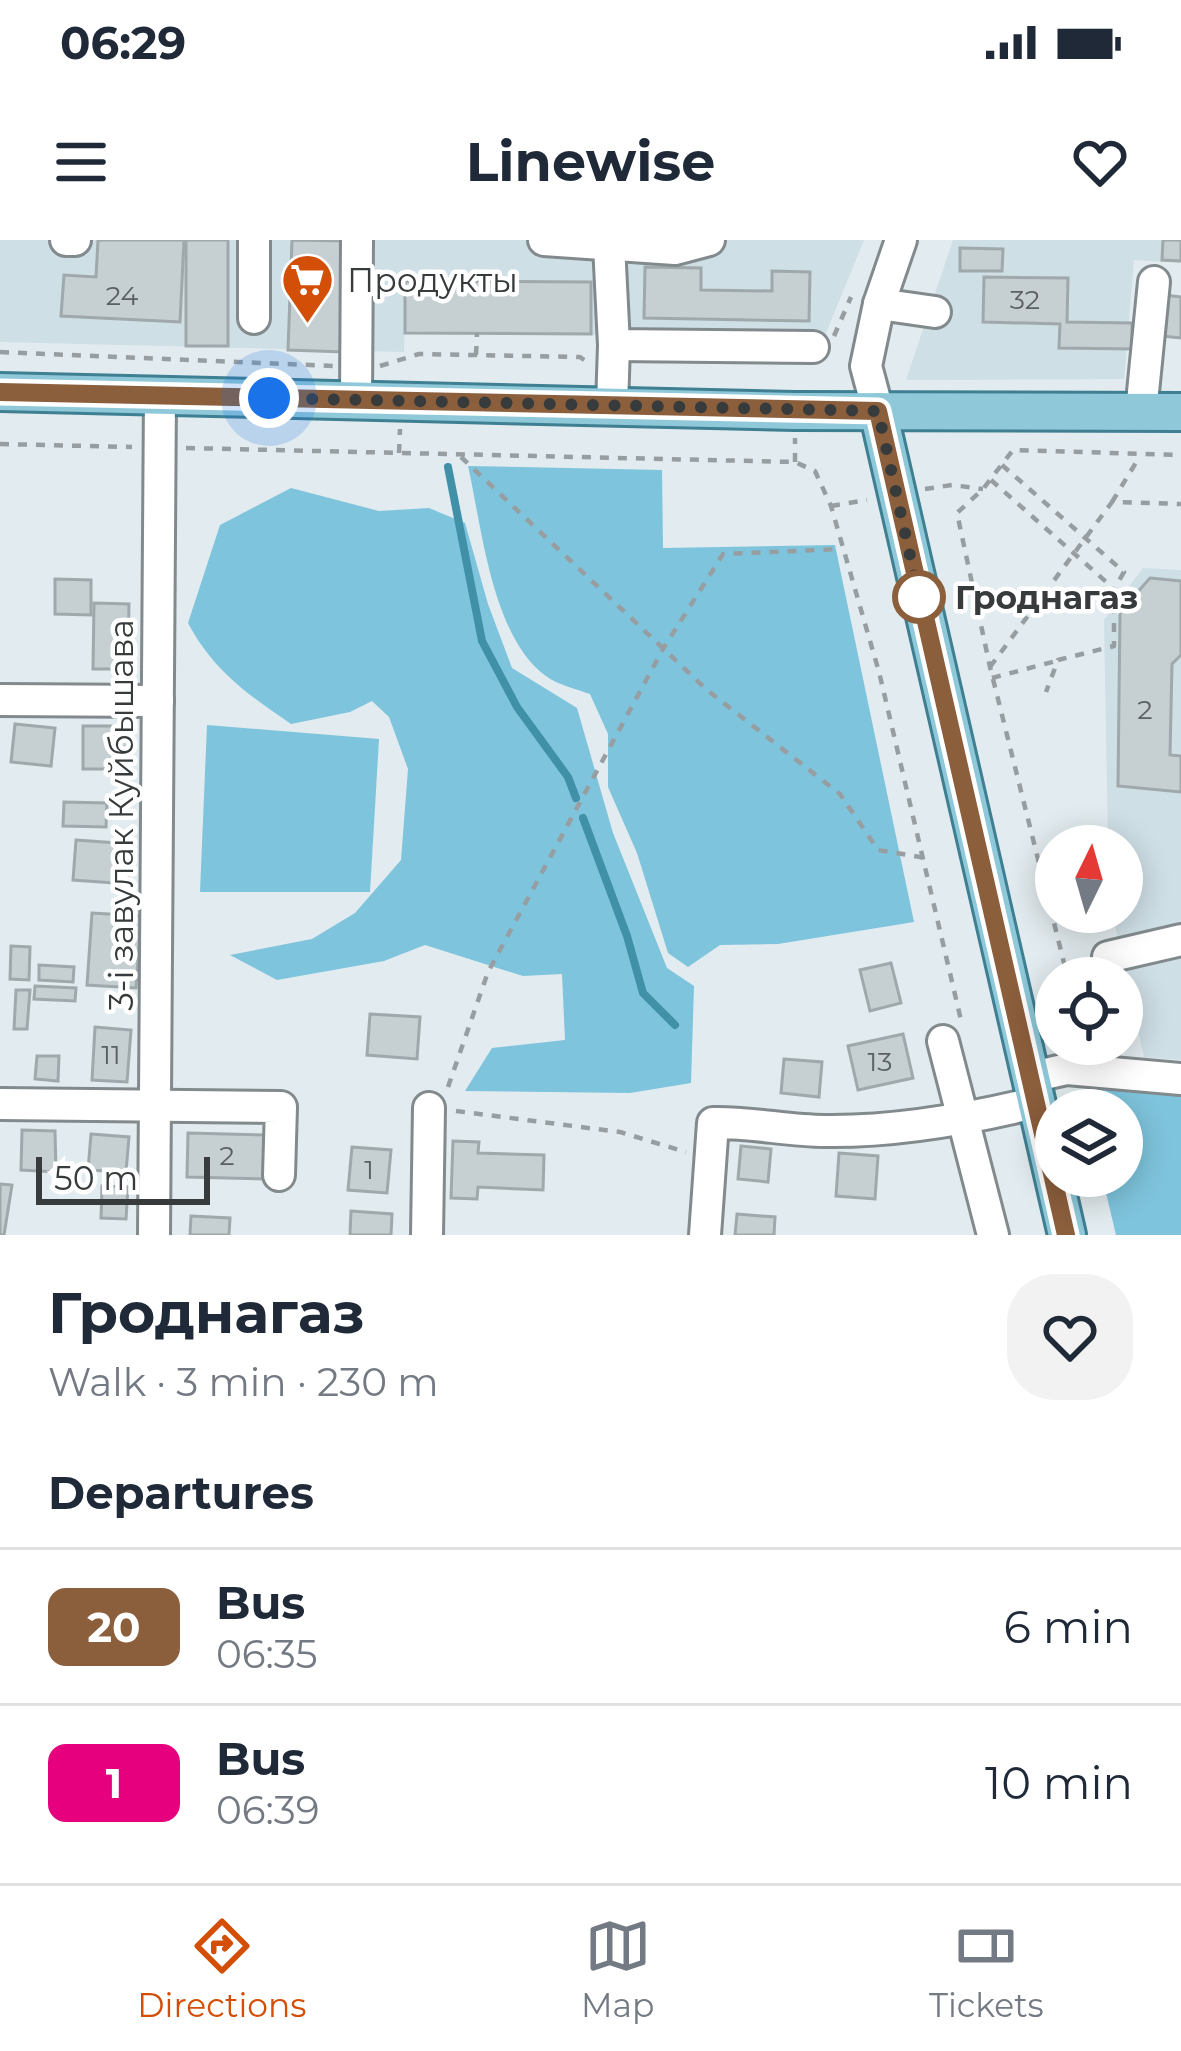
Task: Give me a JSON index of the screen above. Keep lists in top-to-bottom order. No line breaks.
{"streets":{"street":["3-і завулак Куйбышава"]},"places":{"supermarket":["Продукты"],"other":["Гроднагаз"]},"lines":["bus line 20"],"house_numbers":["24","32","2","11","13","2","1"],"scale_bar":"50 m","north":"top","page":{"status":"06:29","header":"Linewise","scale":"50 m","heading":[["Гроднагаз","Walk · 3 min · 230 m"],"Departures"],"list":[{"mark":"20","name":"Bus","note":"06:35","value":"6 min"},{"mark":"1","name":"Bus","note":"06:39","value":"10 min"}],"tabs":["Directions","Map","Tickets"]}}
